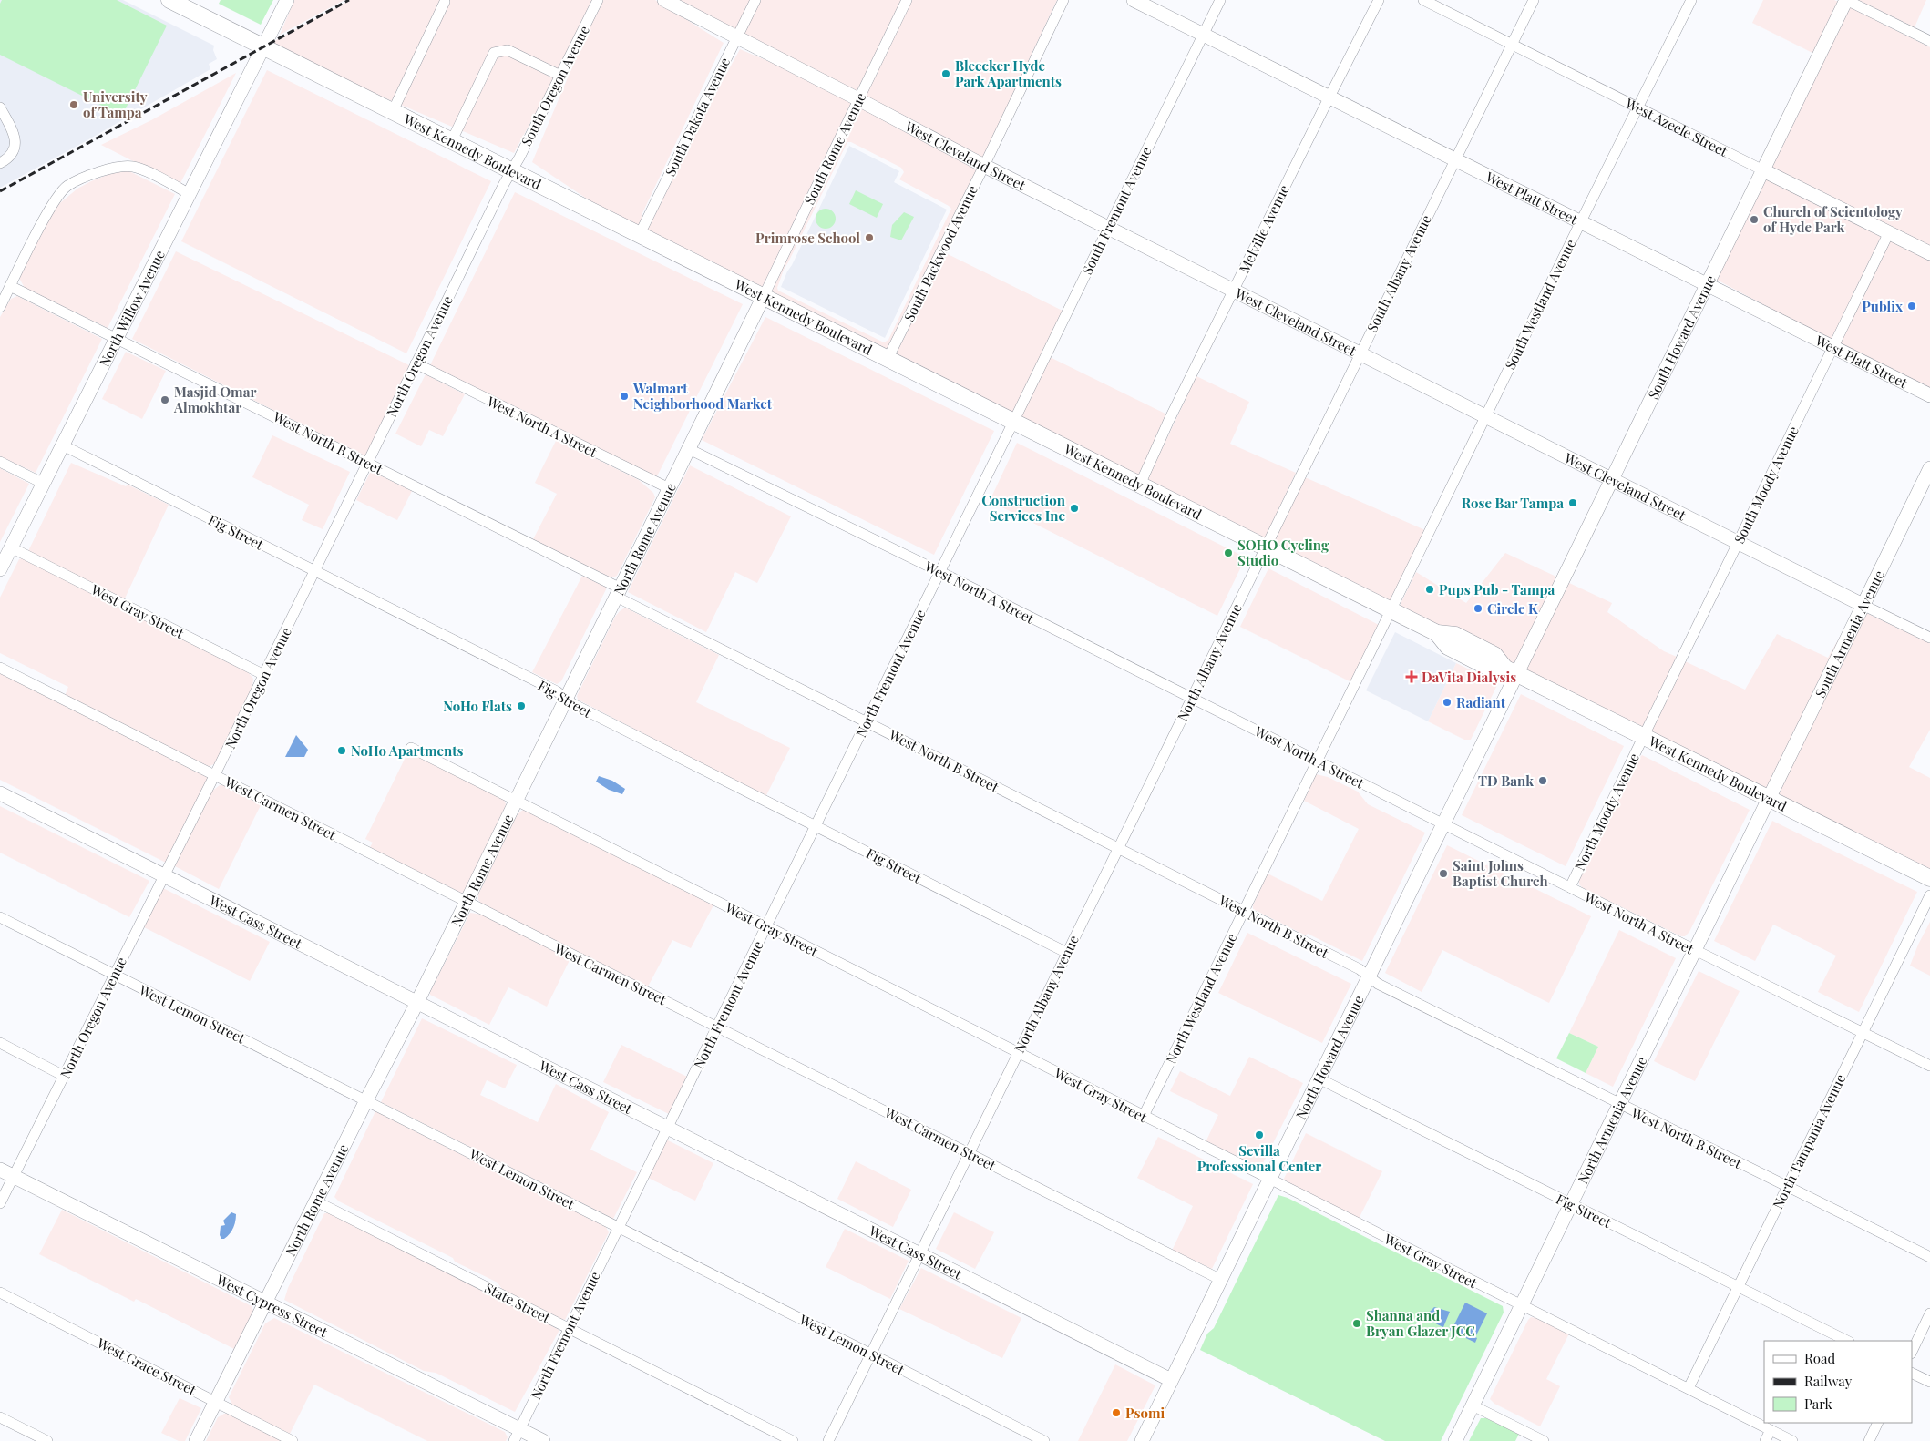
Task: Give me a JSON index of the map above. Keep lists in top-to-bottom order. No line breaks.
{"streets":{"main road":["West Azeele Street","West Kennedy Boulevard","West Cleveland Street","West Platt Street","North Willow Avenue","South Howard Avenue","North Rome Avenue","South Armenia Avenue","West Cass Street","North Howard Avenue","North Armenia Avenue","West Cypress Street"],"street":["South Oregon Avenue","South Dakota Avenue","South Rome Avenue","South Fremont Avenue","Melville Avenue","South Packwood Avenue","South Albany Avenue","South Westland Avenue","North Oregon Avenue","West North A Street","West North B Street","South Moody Avenue","Fig Street","West Gray Street","North Albany Avenue","North Fremont Avenue","West Carmen Street","North Moody Avenue","North Westland Avenue","West Lemon Street","North Tampania Avenue","State Street","West Grace Street"]},"crossings":[["South Oregon Avenue","West Kennedy Boulevard"],["South Oregon Avenue","North Oregon Avenue"],["South Dakota Avenue","West Kennedy Boulevard"],["South Dakota Avenue","West Cleveland Street"],["West Azeele Street","South Albany Avenue"],["West Azeele Street","South Westland Avenue"],["West Azeele Street","South Howard Avenue"],["West Azeele Street","South Moody Avenue"],["South Rome Avenue","West Kennedy Boulevard"],["South Rome Avenue","West Cleveland Street"],["South Rome Avenue","North Rome Avenue"],["West Kennedy Boulevard","South Fremont Avenue"],["West Kennedy Boulevard","Melville Avenue"],["West Kennedy Boulevard","South Packwood Avenue"],["West Kennedy Boulevard","South Albany Avenue"],["West Kennedy Boulevard","South Westland Avenue"],["West Kennedy Boulevard","North Willow Avenue"],["West Kennedy Boulevard","South Howard Avenue"],["West Kennedy Boulevard","North Oregon Avenue"],["West Kennedy Boulevard","South Moody Avenue"],["West Kennedy Boulevard","North Rome Avenue"],["West Kennedy Boulevard","South Armenia Avenue"],["West Kennedy Boulevard","North Albany Avenue"],["West Kennedy Boulevard","North Fremont Avenue"],["West Kennedy Boulevard","North Moody Avenue"],["West Kennedy Boulevard","North Westland Avenue"],["West Kennedy Boulevard","North Howard Avenue"],["West Kennedy Boulevard","North Armenia Avenue"],["West Cleveland Street","South Fremont Avenue"],["West Cleveland Street","Melville Avenue"],["West Cleveland Street","South Packwood Avenue"],["West Cleveland Street","South Albany Avenue"],["West Cleveland Street","South Westland Avenue"],["West Cleveland Street","South Howard Avenue"],["West Cleveland Street","South Moody Avenue"],["West Cleveland Street","South Armenia Avenue"],["West Platt Street","South Fremont Avenue"],["West Platt Street","Melville Avenue"],["West Platt Street","South Albany Avenue"],["West Platt Street","South Westland Avenue"],["West Platt Street","South Howard Avenue"],["West Platt Street","South Moody Avenue"],["South Fremont Avenue","North Fremont Avenue"],["South Albany Avenue","North Albany Avenue"],["South Westland Avenue","North Westland Avenue"],["North Willow Avenue","West North B Street"],["North Willow Avenue","Fig Street"],["North Willow Avenue","West Gray Street"],["South Howard Avenue","North Howard Avenue"],["North Oregon Avenue","West North A Street"],["North Oregon Avenue","West North B Street"],["North Oregon Avenue","Fig Street"],["North Oregon Avenue","West Gray Street"],["North Oregon Avenue","West Carmen Street"],["North Oregon Avenue","West Cass Street"],["North Oregon Avenue","West Lemon Street"],["North Oregon Avenue","West Cypress Street"],["West North A Street","North Rome Avenue"],["West North A Street","North Albany Avenue"],["West North A Street","North Fremont Avenue"],["West North A Street","North Moody Avenue"],["West North A Street","North Westland Avenue"],["West North A Street","North Howard Avenue"],["West North A Street","North Armenia Avenue"],["West North A Street","North Tampania Avenue"],["West North B Street","North Rome Avenue"],["West North B Street","North Albany Avenue"],["West North B Street","North Fremont Avenue"],["West North B Street","North Westland Avenue"],["West North B Street","North Howard Avenue"],["West North B Street","North Armenia Avenue"],["West North B Street","North Tampania Avenue"],["South Moody Avenue","North Moody Avenue"],["Fig Street","North Rome Avenue"],["Fig Street","North Albany Avenue"],["Fig Street","North Fremont Avenue"],["Fig Street","North Howard Avenue"],["Fig Street","North Armenia Avenue"],["Fig Street","North Tampania Avenue"],["North Rome Avenue","West Gray Street"],["North Rome Avenue","West Carmen Street"],["North Rome Avenue","West Cass Street"],["North Rome Avenue","West Lemon Street"],["North Rome Avenue","State Street"],["North Rome Avenue","West Cypress Street"],["North Rome Avenue","West Grace Street"],["West Gray Street","North Albany Avenue"],["West Gray Street","North Fremont Avenue"],["West Gray Street","North Westland Avenue"],["West Gray Street","North Howard Avenue"],["West Gray Street","North Armenia Avenue"],["West Gray Street","North Tampania Avenue"],["South Armenia Avenue","North Armenia Avenue"],["North Albany Avenue","West Carmen Street"],["North Albany Avenue","West Cass Street"],["North Albany Avenue","West Lemon Street"],["North Fremont Avenue","West Carmen Street"],["North Fremont Avenue","West Cass Street"],["North Fremont Avenue","West Lemon Street"],["North Fremont Avenue","State Street"],["North Fremont Avenue","West Cypress Street"],["West Carmen Street","North Howard Avenue"],["West Cass Street","North Howard Avenue"]],"places":{"other":["Bleecker Hyde Park Apartments","University of Tampa","Church of Scientology of Hyde Park","Primrose School","Publix","Walmart Neighborhood Market","Masjid Omar Almokhtar","Rose Bar Tampa","Construction Services Inc","SOHO Cycling Studio","Pups Pub - Tampa","Circle K","Radiant","NoHo Flats","NoHo Apartments","TD Bank","Saint Johns Baptist Church","Sevilla Professional Center","Shanna and Bryan Glazer JCC","Psomi"],"health":["DaVita Dialysis"]},"legend":["Road","Railway","Park"]}
